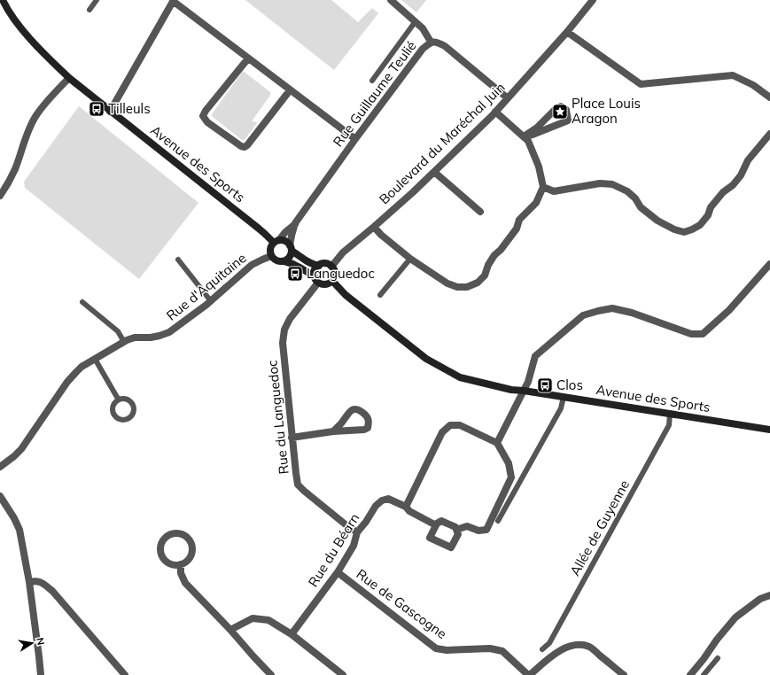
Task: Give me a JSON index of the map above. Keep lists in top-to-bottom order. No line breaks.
{"streets":{"main road":["Avenue des Sports"],"street":["Rue Guillaume Teulié","Boulevard du Maréchal Juin","Rue d'Aquitaine","Rue du Languedoc","Rue du Béarn","Rue de Gascogne"],"lane":["Allée de Guyenne"]},"crossings":[["Rue Guillaume Teulié","Boulevard du Maréchal Juin"],["Rue Guillaume Teulié","Avenue des Sports"],["Rue Guillaume Teulié","Rue d'Aquitaine"],["Boulevard du Maréchal Juin","Avenue des Sports"],["Boulevard du Maréchal Juin","Rue du Languedoc"],["Avenue des Sports","Rue d'Aquitaine"],["Avenue des Sports","Rue du Languedoc"],["Avenue des Sports","Allée de Guyenne"],["Rue du Languedoc","Rue du Béarn"],["Rue du Béarn","Rue de Gascogne"]],"places":{"bus stop":["Tilleuls","Languedoc","Clos"],"place":["Place Louis Aragon"]},"north":"right"}
